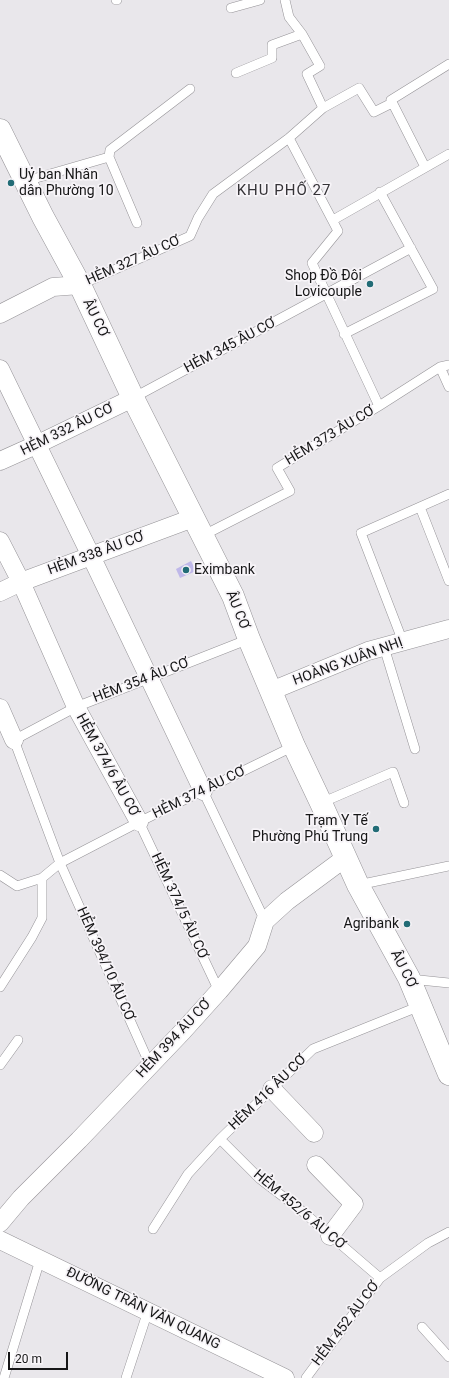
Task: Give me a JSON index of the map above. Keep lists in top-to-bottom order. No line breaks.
{"streets":{"main road":["ÂU CƠ"],"street":["HẺM 332 ÂU CƠ","HẺM 338 ÂU CƠ","HOÀNG XUÂN NHỊ","HẺM 374/6 ÂU CƠ","HẺM 394 ÂU CƠ","ĐƯỜNG TRẦN VĂN QUANG"],"lane":["HẺM 327 ÂU CƠ","HẺM 345 ÂU CƠ","HẺM 373 ÂU CƠ","HẺM 354 ÂU CƠ","HẺM 374 ÂU CƠ","HẺM 374/5 ÂU CƠ","HẺM 394/10 ÂU CƠ","HẺM 416 ÂU CƠ","HẺM 452/6 ÂU CƠ","HẺM 452 ÂU CƠ"]},"crossings":[["HẺM 327 ÂU CƠ","ÂU CƠ"],["ÂU CƠ","HẺM 345 ÂU CƠ"],["ÂU CƠ","HẺM 332 ÂU CƠ"],["ÂU CƠ","HẺM 373 ÂU CƠ"],["ÂU CƠ","HẺM 338 ÂU CƠ"],["ÂU CƠ","HOÀNG XUÂN NHỊ"],["ÂU CƠ","HẺM 354 ÂU CƠ"],["ÂU CƠ","HẺM 374 ÂU CƠ"],["ÂU CƠ","HẺM 394 ÂU CƠ"],["ÂU CƠ","HẺM 416 ÂU CƠ"],["HẺM 345 ÂU CƠ","HẺM 332 ÂU CƠ"],["HẺM 373 ÂU CƠ","HẺM 338 ÂU CƠ"],["HẺM 338 ÂU CƠ","HẺM 374/6 ÂU CƠ"],["HẺM 354 ÂU CƠ","HẺM 374/6 ÂU CƠ"],["HẺM 354 ÂU CƠ","HẺM 394/10 ÂU CƠ"],["HẺM 374/6 ÂU CƠ","HẺM 374 ÂU CƠ"],["HẺM 374/6 ÂU CƠ","HẺM 374/5 ÂU CƠ"],["HẺM 374 ÂU CƠ","HẺM 374/5 ÂU CƠ"],["HẺM 374 ÂU CƠ","HẺM 394/10 ÂU CƠ"],["HẺM 374/5 ÂU CƠ","HẺM 394 ÂU CƠ"],["HẺM 394/10 ÂU CƠ","HẺM 394 ÂU CƠ"],["HẺM 416 ÂU CƠ","HẺM 452/6 ÂU CƠ"],["HẺM 452/6 ÂU CƠ","HẺM 452 ÂU CƠ"]],"districts":["KHU PHỐ 27"],"places":["Uỷ ban Nhân dân Phường 10","Shop Đồ Đôi Lovicouple","Eximbank","Trạm Y Tế Phường Phú Trung","Agribank"],"scale_bar":"20 m"}
